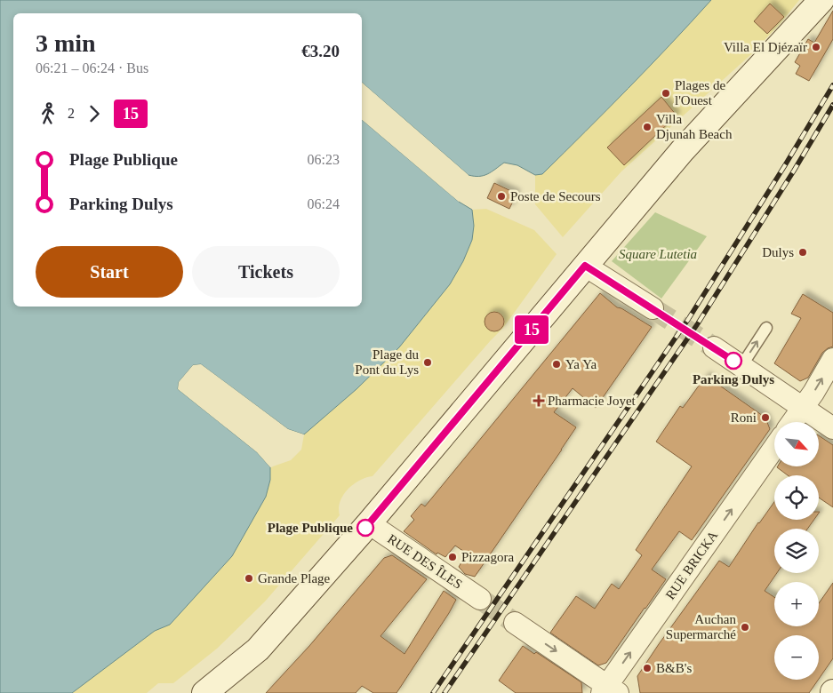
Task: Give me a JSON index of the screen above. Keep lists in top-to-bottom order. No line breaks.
{"streets":{"street":["RUE DES ÎLES","RUE BRICKA"]},"one_way":["RUE BRICKA"],"parks":["Square Lutetia"],"places":{"other":["Villa El Djézaïr","Plages de l'Ouest","Villa Djunah Beach","Poste de Secours","Dulys","Parking Dulys","Plage du Pont du Lys","Ya Ya","Roni","Plage Publique","Pizzagora","Grande Plage","Auchan Supermarché","B&B's"],"health":["Pharmacie Joyet"]},"lines":["bus line 15"],"north":"bottom right","page":{"on_map":"15","heading":["3 min","06:21 – 06:24 · Bus","€3.20"],"legs":["2","15"],"list":[{"name":"Plage Publique","value":"06:23"},{"name":"Parking Dulys","value":"06:24"}],"buttons":["Start","Tickets"],"map_buttons":["+","−"]}}
